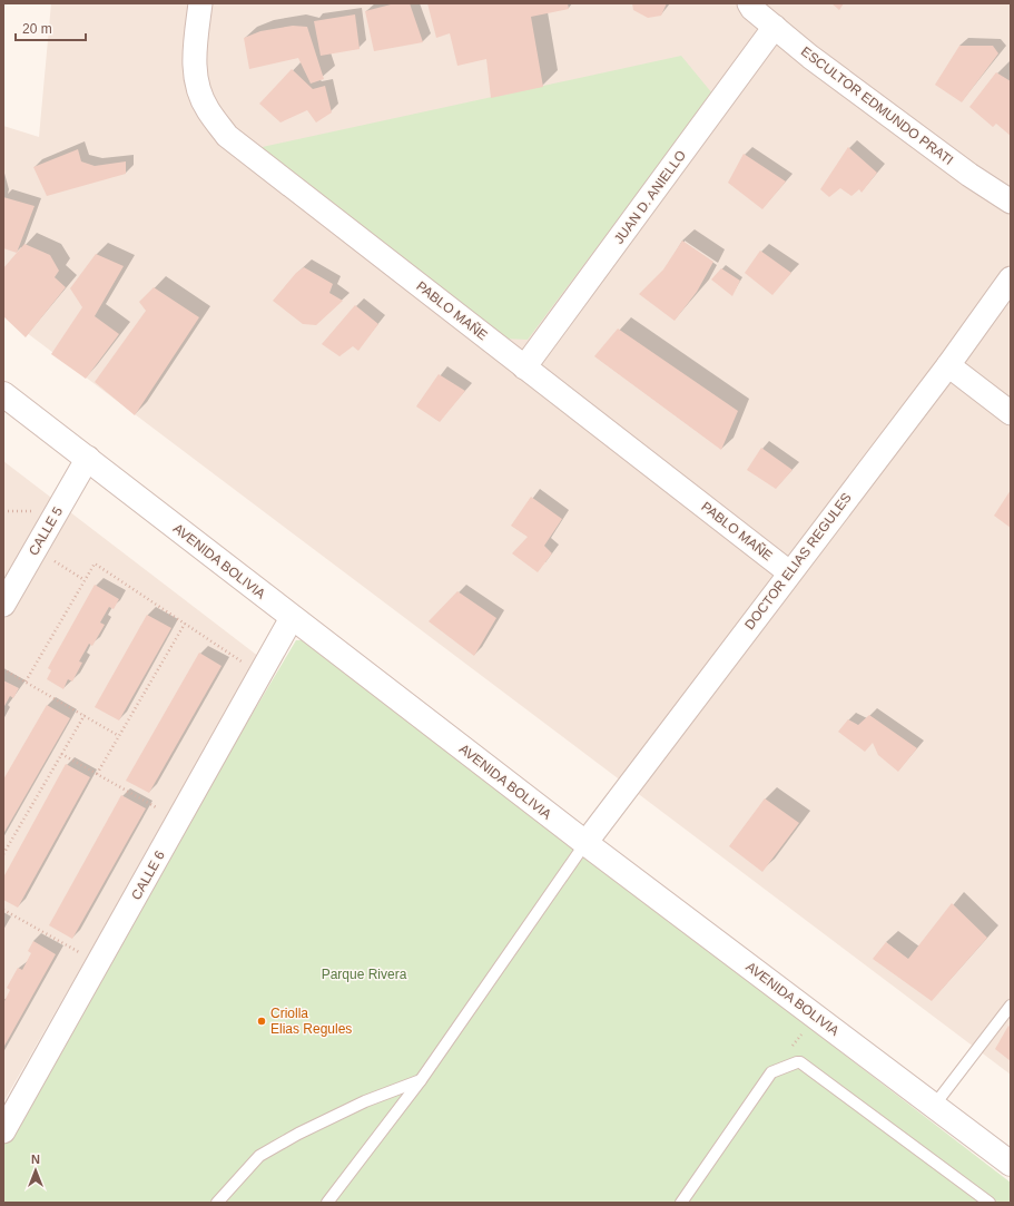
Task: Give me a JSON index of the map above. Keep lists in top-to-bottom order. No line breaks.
{"streets":{"street":["ESCULTOR EDMUNDO PRATI","JUAN D. ANIELLO","PABLO MAÑE","CALLE 5","AVENIDA BOLIVIA","DOCTOR ELIAS REGULES","CALLE 6"]},"crossings":[["ESCULTOR EDMUNDO PRATI","JUAN D. ANIELLO"],["JUAN D. ANIELLO","PABLO MAÑE"],["PABLO MAÑE","DOCTOR ELIAS REGULES"],["CALLE 5","AVENIDA BOLIVIA"],["AVENIDA BOLIVIA","DOCTOR ELIAS REGULES"],["AVENIDA BOLIVIA","CALLE 6"]],"parks":["Parque Rivera"],"places":["Criolla Elias Regules"],"scale_bar":"20 m","north":"top"}
